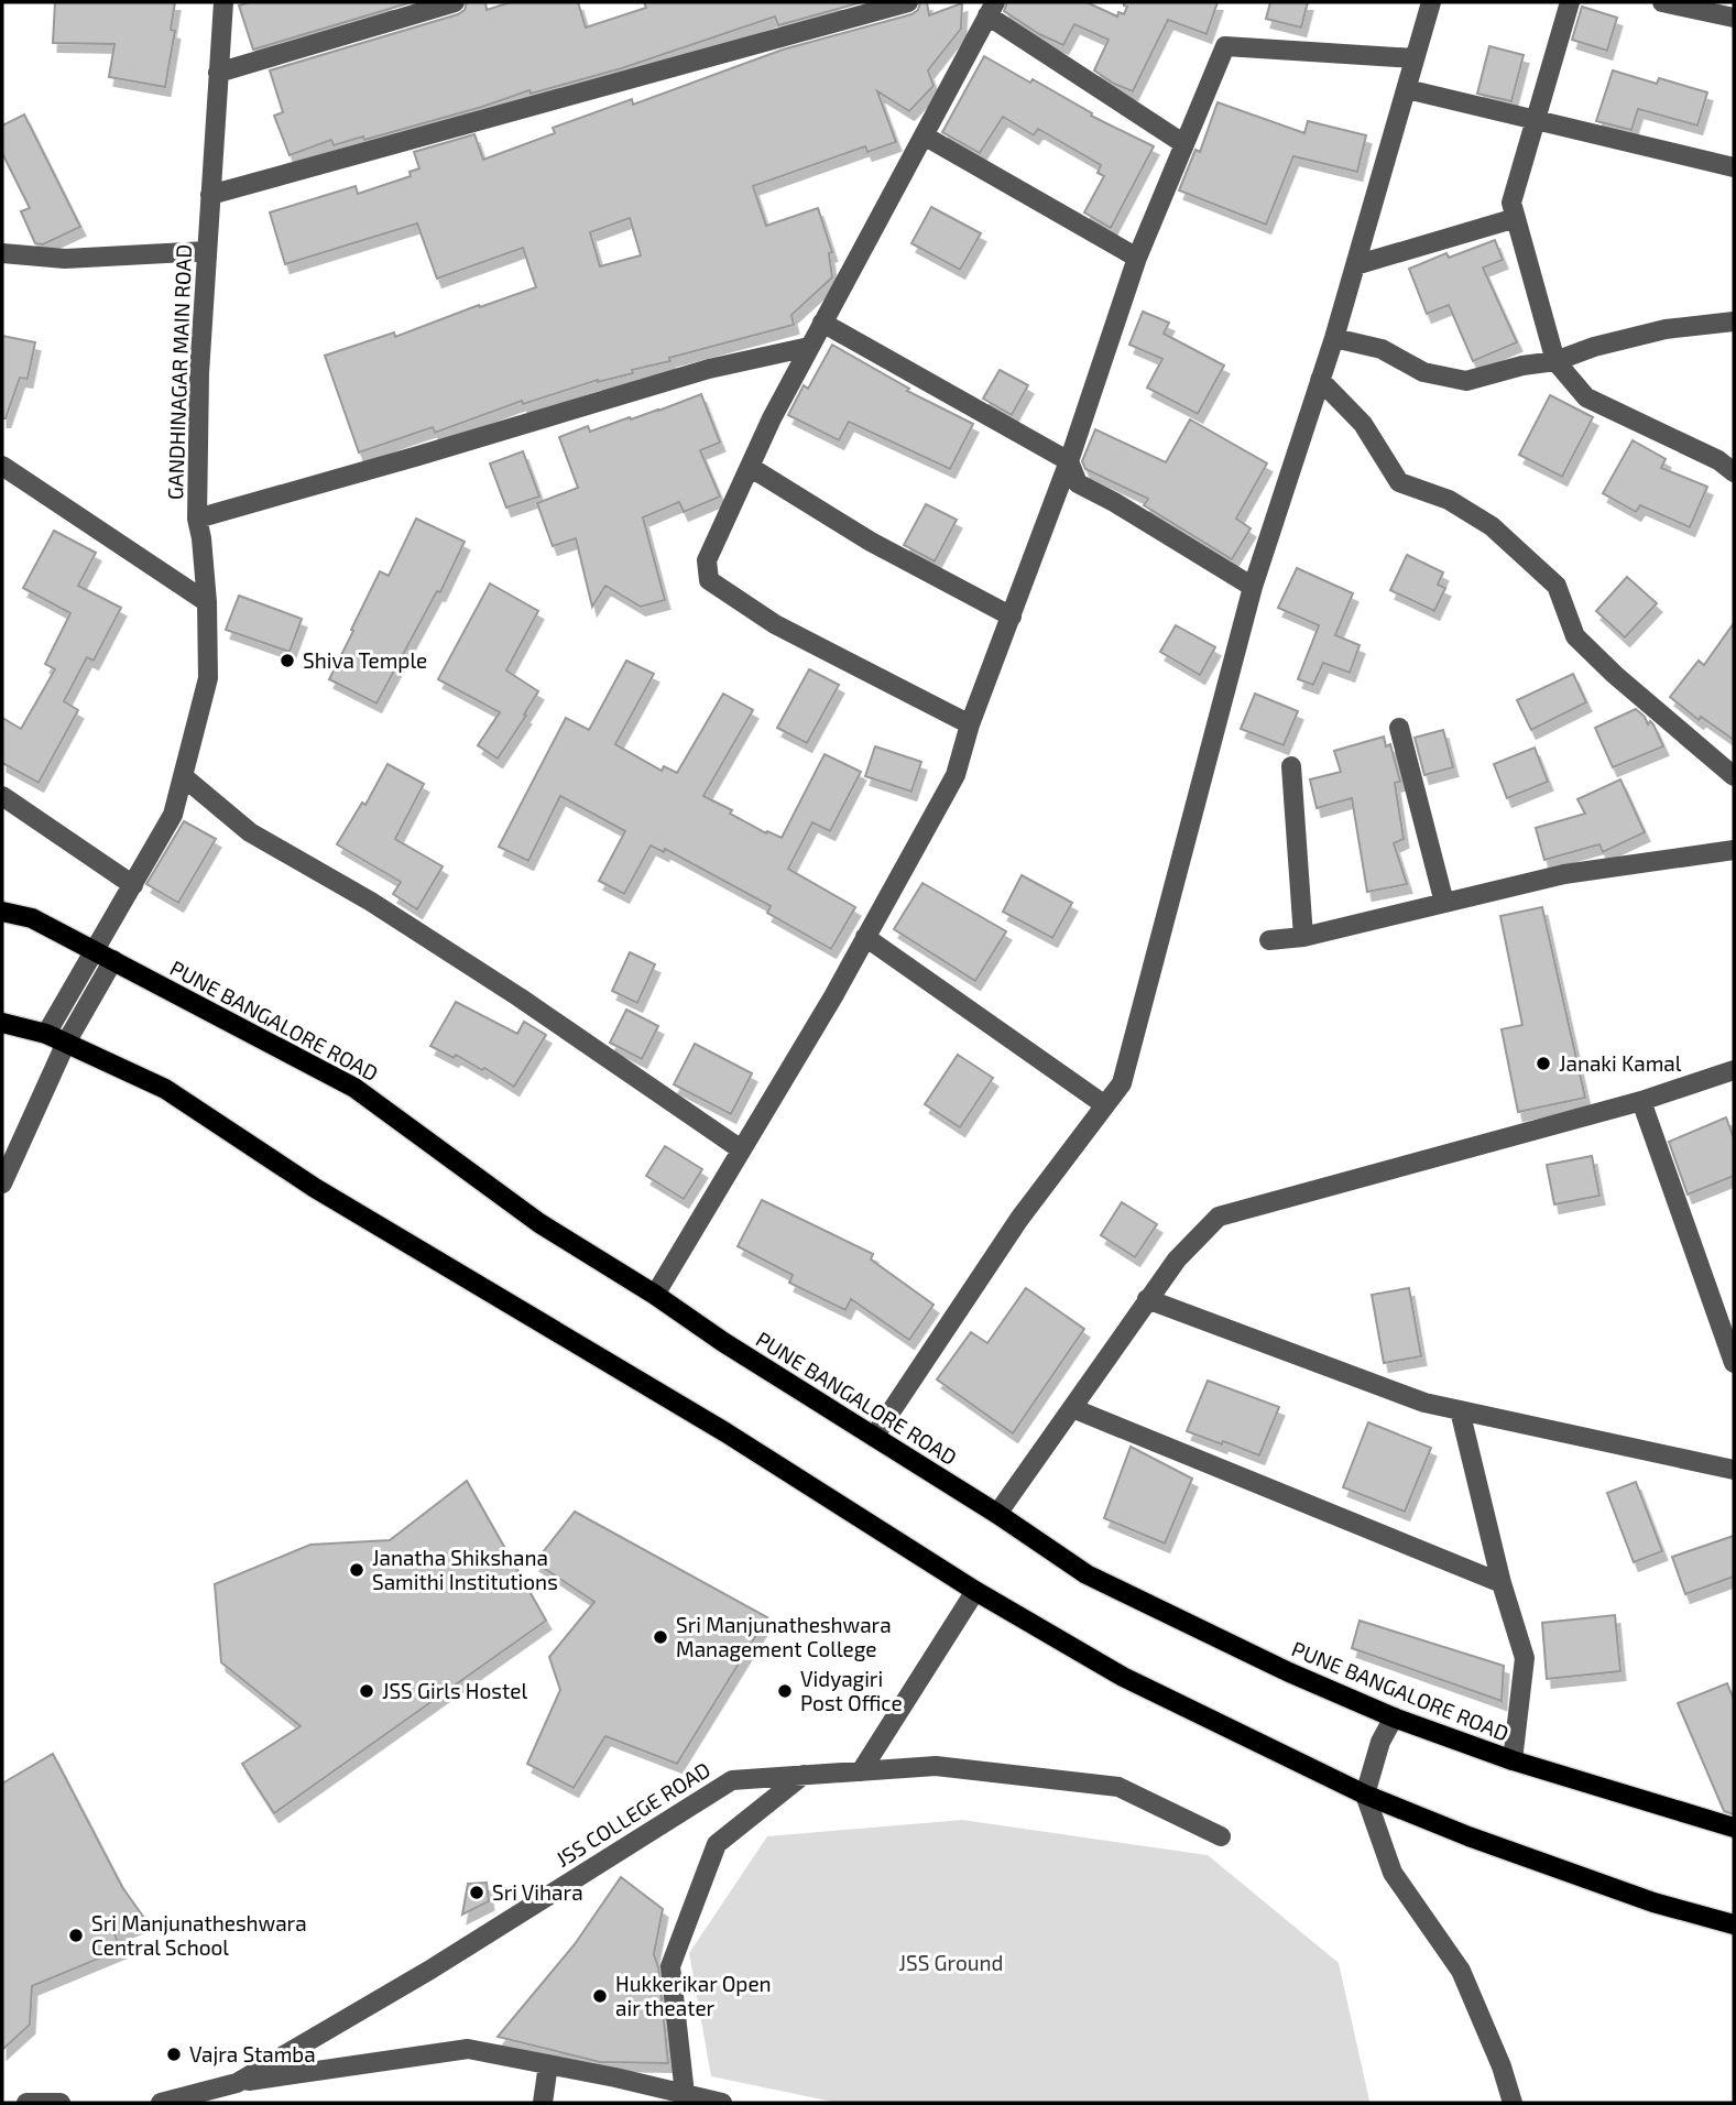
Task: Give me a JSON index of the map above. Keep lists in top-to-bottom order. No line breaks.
{"streets":{"main road":["PUNE BANGALORE ROAD"],"street":["GANDHINAGAR MAIN ROAD","JSS COLLEGE ROAD"]},"crossings":[["GANDHINAGAR MAIN ROAD","PUNE BANGALORE ROAD"]],"parks":["JSS Ground"],"places":["Shiva Temple","Janaki Kamal","Janatha Shikshana Samithi Institutions","Sri Manjunatheshwara Management College","JSS Girls Hostel","Vidyagiri Post Office","Sri Vihara","Sri Manjunatheshwara Central School","Hukkerikar Open air theater","Vajra Stamba"]}
